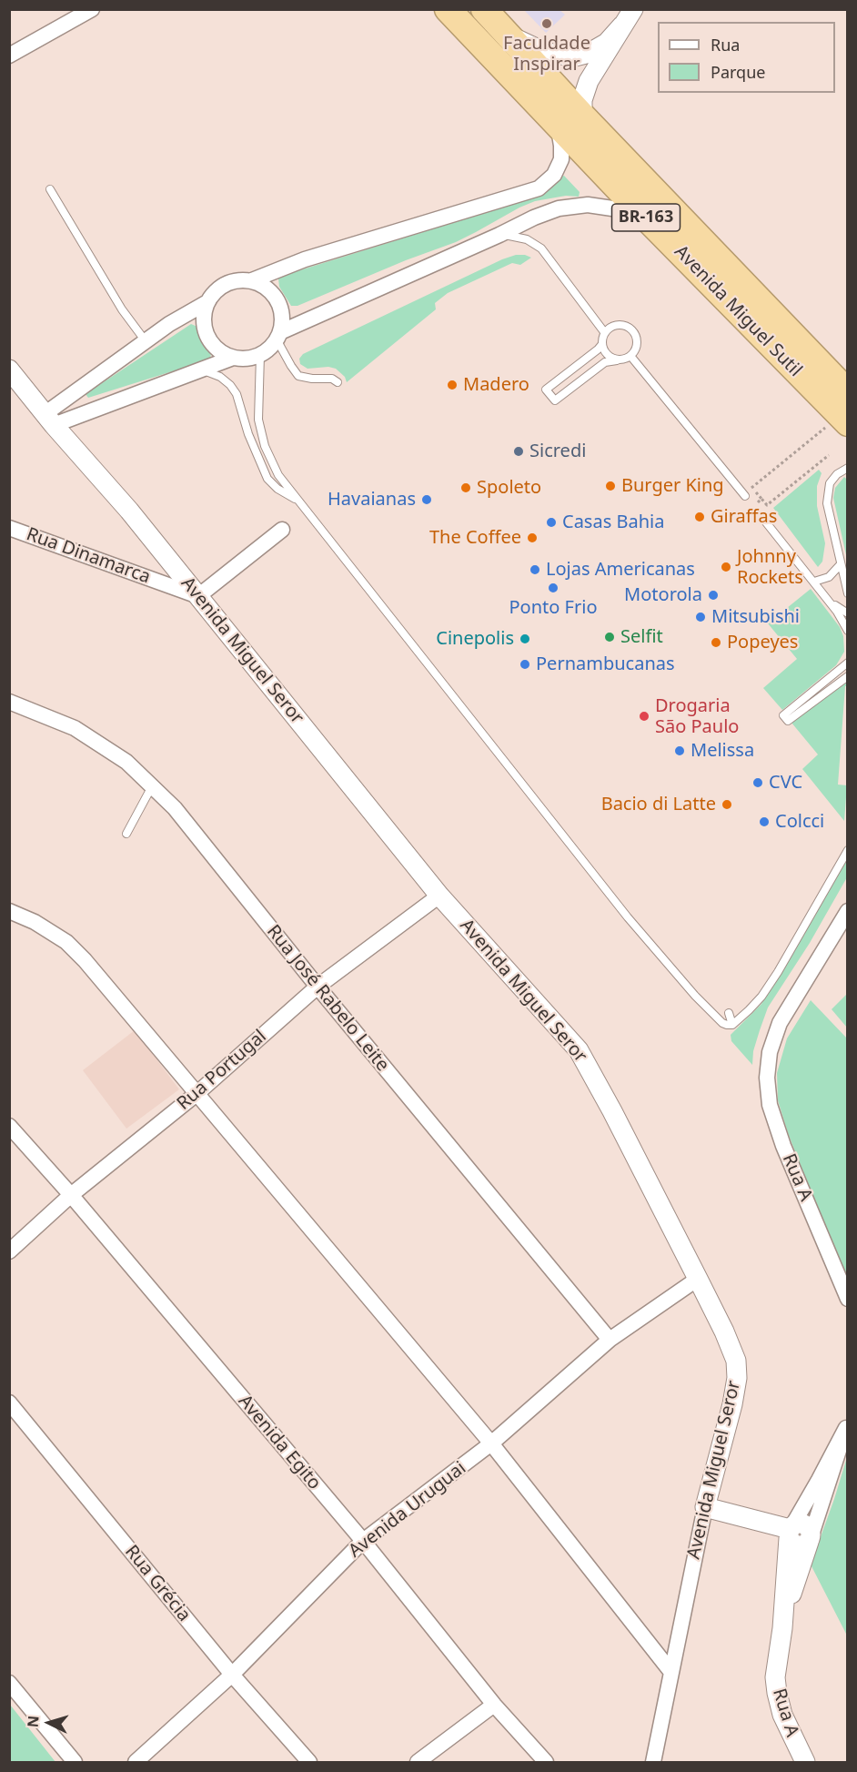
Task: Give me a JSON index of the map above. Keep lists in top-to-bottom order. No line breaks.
{"streets":{"highway":["BR-163","Avenida Miguel Sutil"],"street":["Rua Dinamarca","Avenida Miguel Seror","Rua José Rabelo Leite","Rua Portugal","Rua A","Avenida Egito","Avenida Uruguai","Rua Grécia"]},"crossings":[["Rua Dinamarca","Avenida Miguel Seror"],["Avenida Miguel Seror","Rua Portugal"],["Avenida Miguel Seror","Avenida Uruguai"],["Rua José Rabelo Leite","Rua Portugal"],["Rua José Rabelo Leite","Avenida Uruguai"],["Rua Portugal","Avenida Egito"],["Avenida Egito","Avenida Uruguai"],["Avenida Uruguai","Rua Grécia"]],"places":["Faculdade Inspirar","Madero","Sicredi","Burger King","Spoleto","Havaianas","Giraffas","Casas Bahia","The Coffee","Johnny Rockets","Lojas Americanas","Ponto Frio","Motorola","Mitsubishi","Selfit","Cinepolis","Popeyes","Pernambucanas","Drogaria São Paulo","Melissa","CVC","Bacio di Latte","Colcci"],"legend":["Rua","Parque"],"north":"left"}
